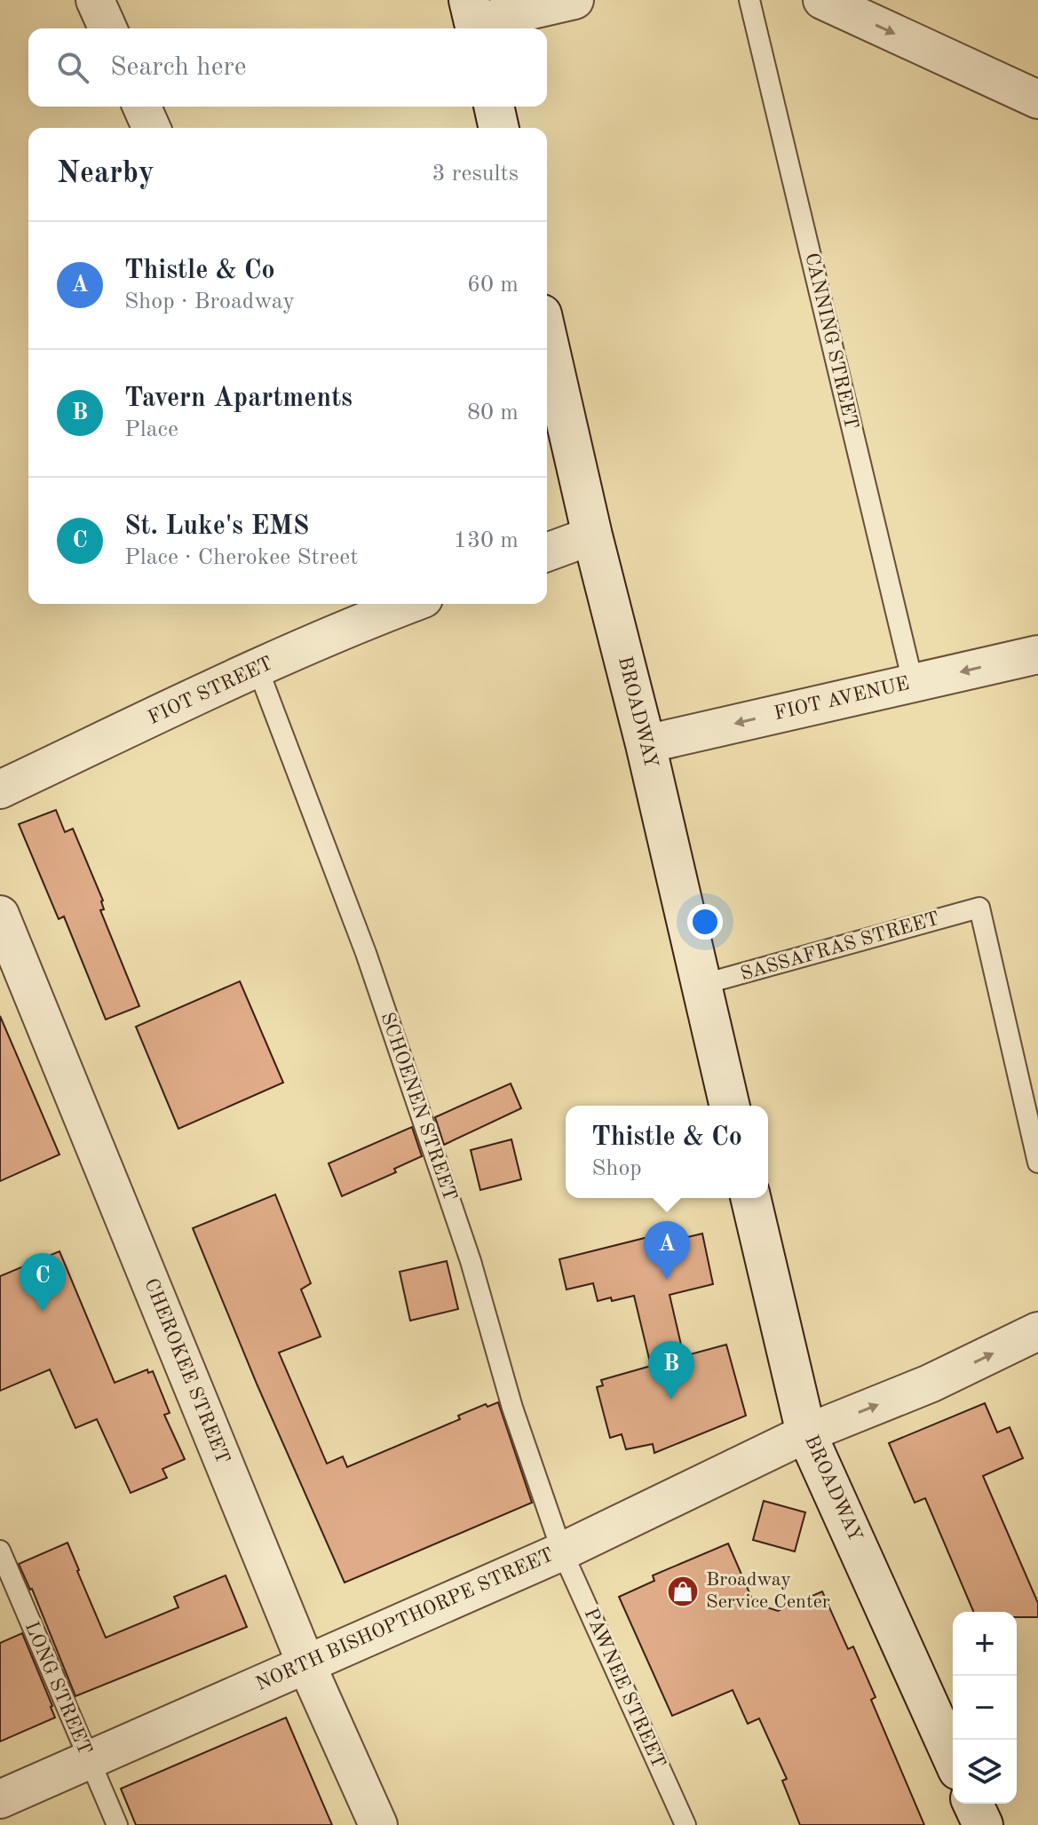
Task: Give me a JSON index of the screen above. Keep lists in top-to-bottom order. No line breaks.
{"streets":{"main road":["BROADWAY"],"street":["FIOT STREET","FIOT AVENUE","CHEROKEE STREET","NORTH BISHOPTHORPE STREET"],"lane":["CANNING STREET","SASSAFRAS STREET","SCHOENEN STREET","LONG STREET","PAWNEE STREET"]},"crossings":[["CANNING STREET","FIOT AVENUE"],["FIOT STREET","SCHOENEN STREET"],["FIOT AVENUE","BROADWAY"],["BROADWAY","SASSAFRAS STREET"],["BROADWAY","NORTH BISHOPTHORPE STREET"],["SCHOENEN STREET","NORTH BISHOPTHORPE STREET"],["SCHOENEN STREET","PAWNEE STREET"],["CHEROKEE STREET","NORTH BISHOPTHORPE STREET"],["NORTH BISHOPTHORPE STREET","LONG STREET"],["NORTH BISHOPTHORPE STREET","PAWNEE STREET"]],"one_way":["FIOT AVENUE"],"places":{"shop":["Broadway Service Center"]},"page":{"search":"Search here","heading":["Nearby","3 results"],"list":[{"mark":"A","name":"Thistle & Co","note":"Shop · Broadway","value":"60 m"},{"mark":"B","name":"Tavern Apartments","note":"Place","value":"80 m"},{"mark":"C","name":"St. Luke's EMS","note":"Place · Cherokee Street","value":"130 m"}],"popup":["Thistle & Co","Shop"],"pins":["A","C","B"],"map_buttons":["+","−"]}}
